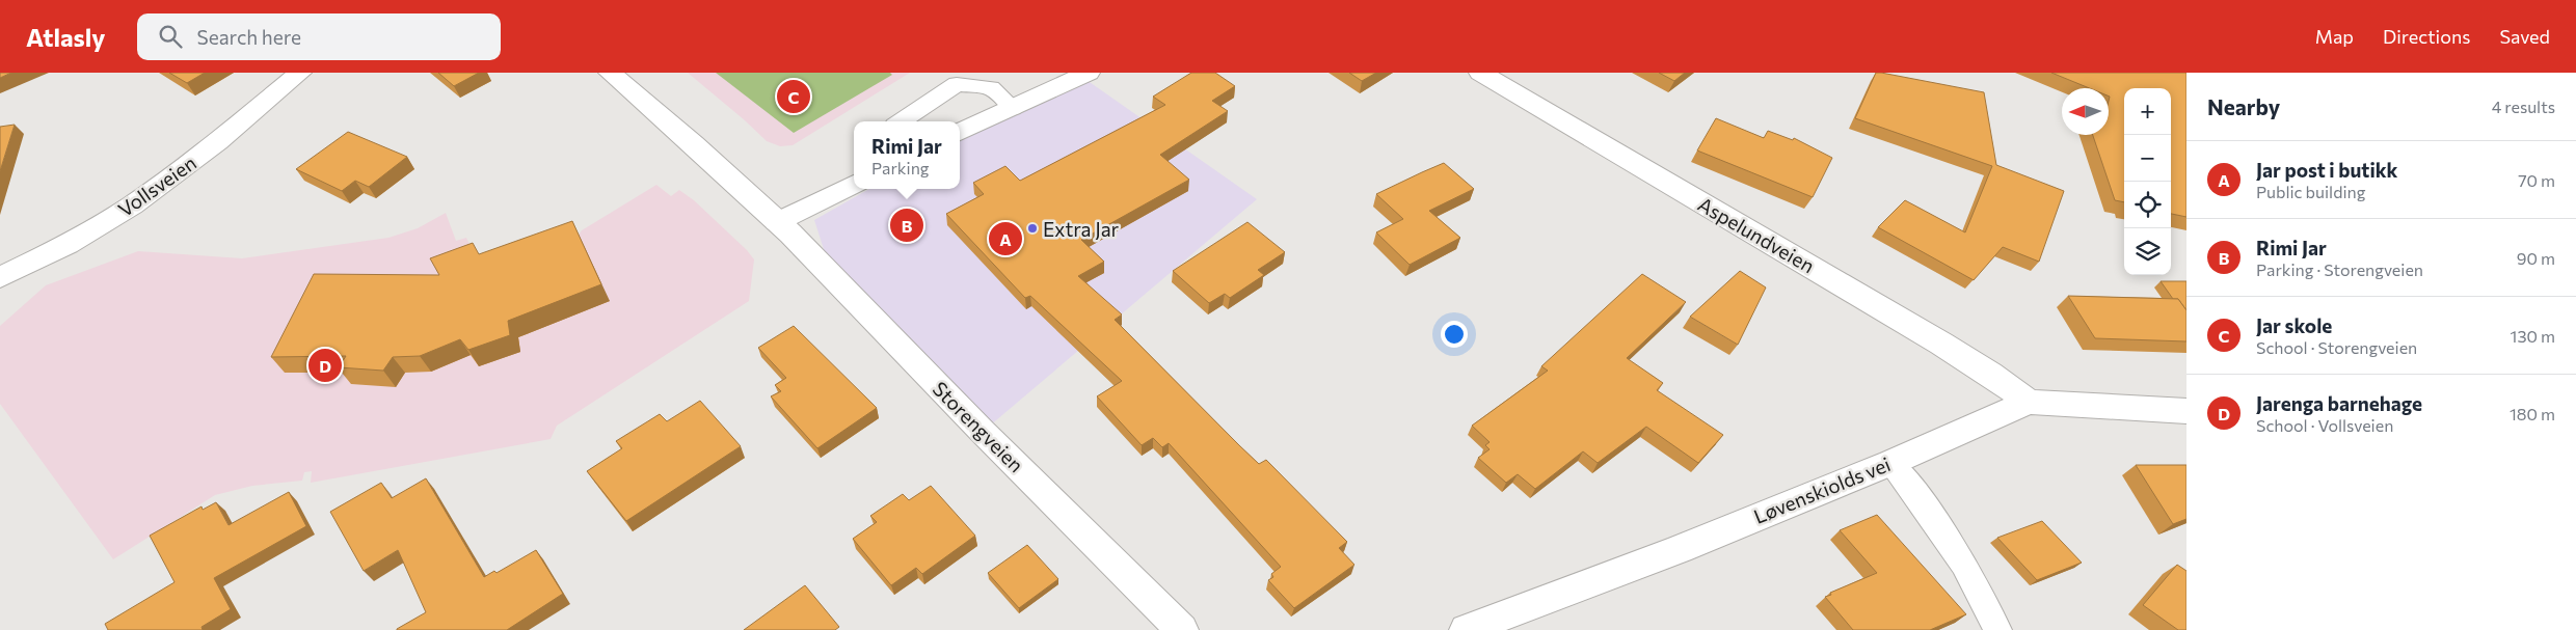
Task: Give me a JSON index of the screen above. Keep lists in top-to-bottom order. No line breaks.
{"streets":{"street":["Vollsveien","Aspelundveien","Storengveien","Løvenskiolds vei"]},"crossings":[["Aspelundveien","Løvenskiolds vei"]],"places":["Extra Jar"],"north":"left","page":{"header":"Atlasly","search":"Search here","nav":["Map","Directions","Saved"],"heading":["Nearby","4 results"],"pins":["C","B","A","D"],"map_buttons":["+","−"],"popup":["Rimi Jar","Parking"],"list":[{"mark":"A","name":"Jar post i butikk","note":"Public building","value":"70 m"},{"mark":"B","name":"Rimi Jar","note":"Parking · Storengveien","value":"90 m"},{"mark":"C","name":"Jar skole","note":"School · Storengveien","value":"130 m"},{"mark":"D","name":"Jarenga barnehage","note":"School · Vollsveien","value":"180 m"}]}}
